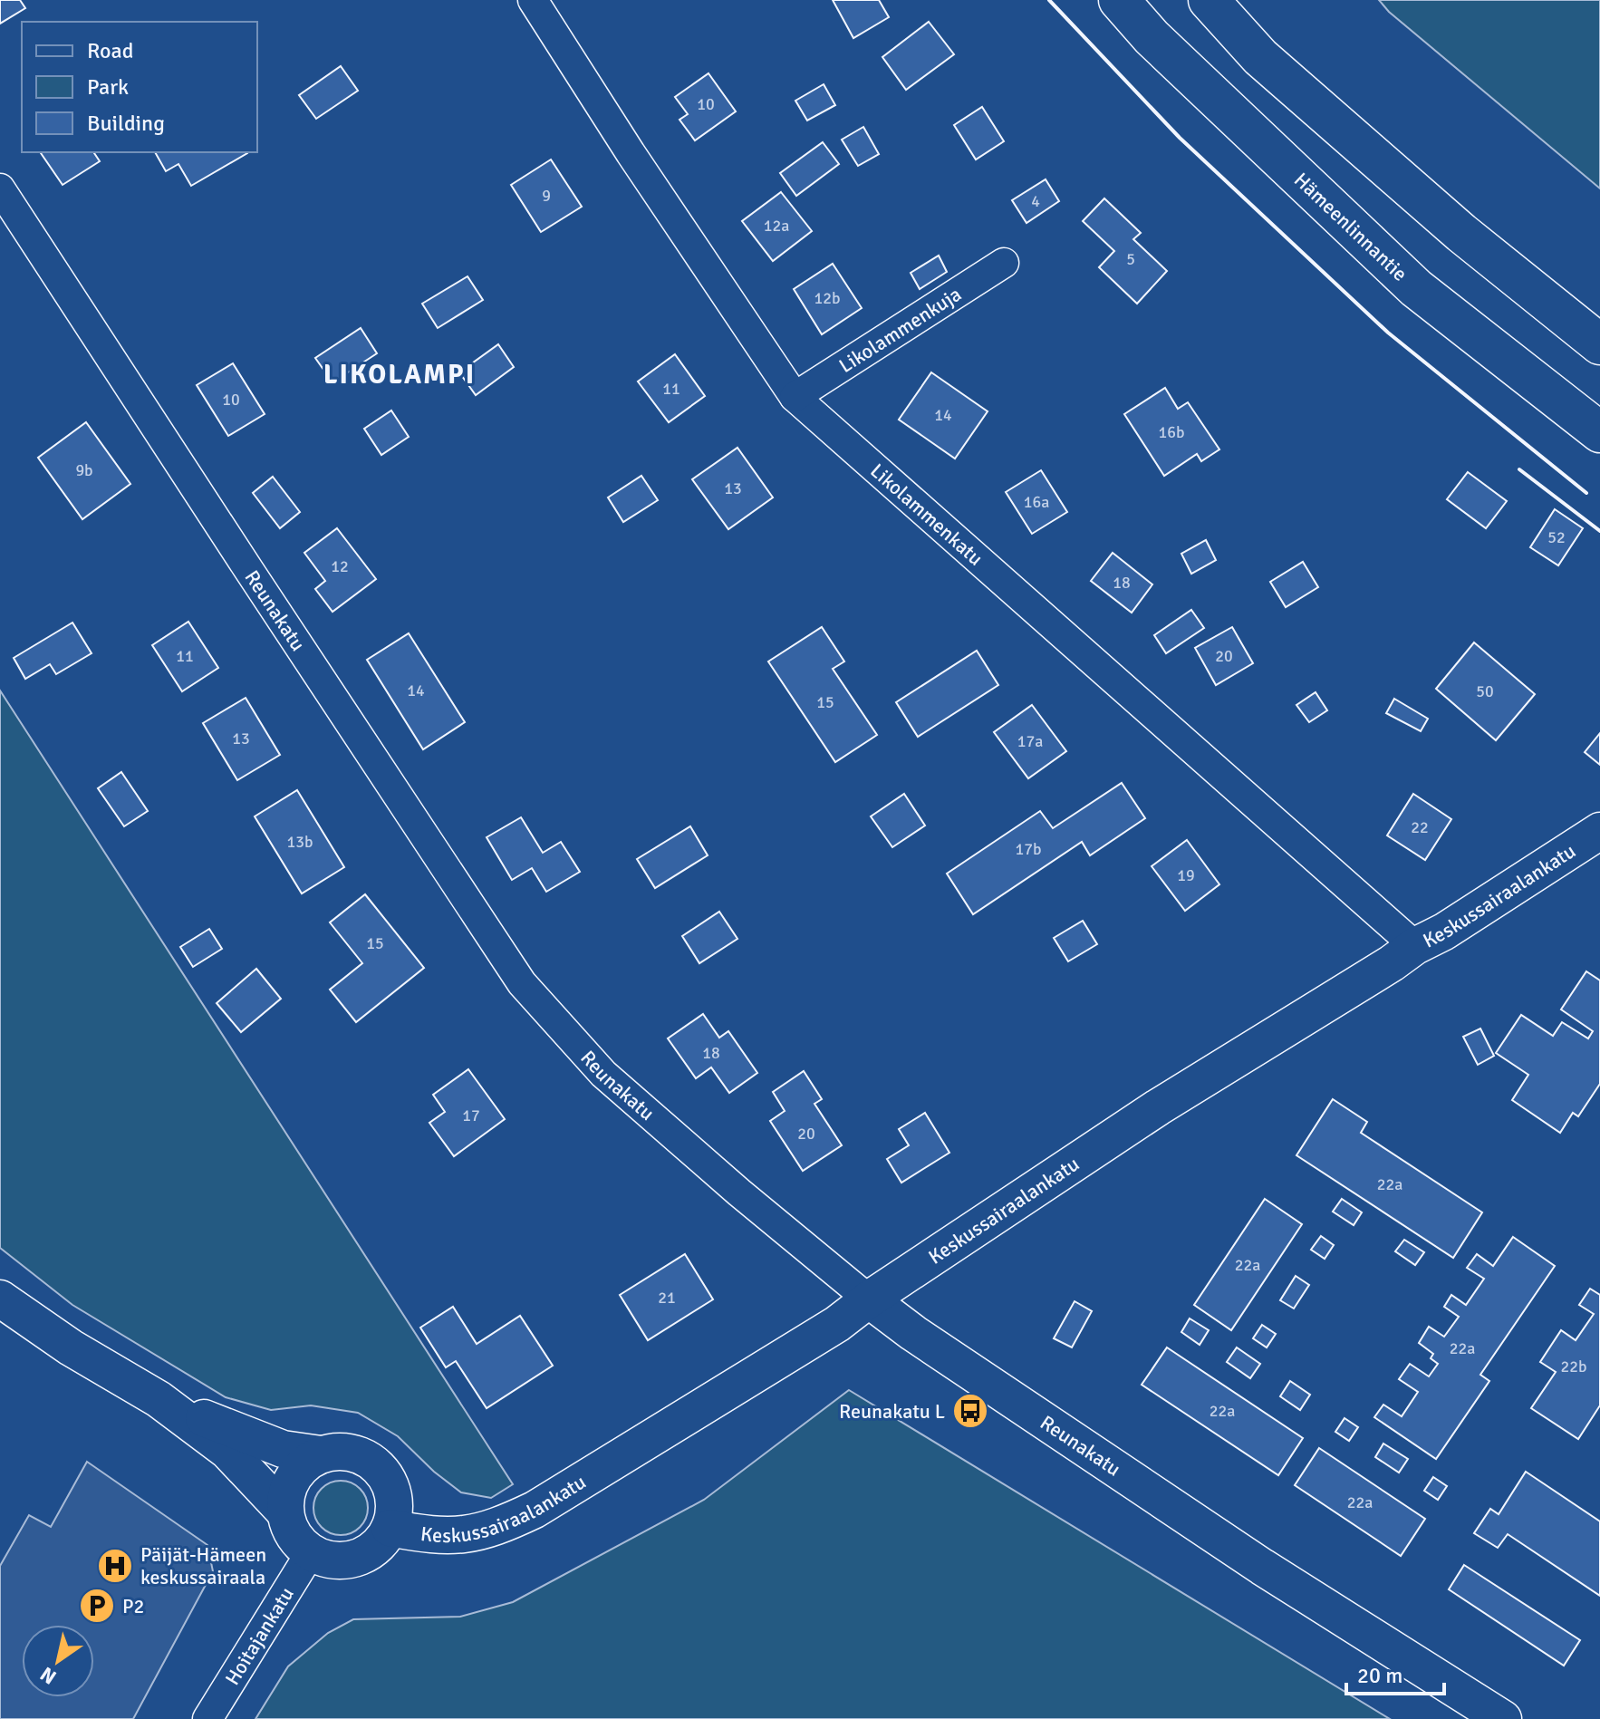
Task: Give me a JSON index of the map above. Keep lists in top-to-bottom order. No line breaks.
{"streets":{"main road":["Hämeenlinnantie"],"street":["Likolammenkuja","Likolammenkatu","Reunakatu","Keskussairaalankatu","Hoitajankatu"]},"crossings":[["Likolammenkuja","Likolammenkatu"],["Likolammenkatu","Keskussairaalankatu"],["Reunakatu","Keskussairaalankatu"],["Keskussairaalankatu","Hoitajankatu"]],"districts":["LIKOLAMPI"],"places":{"bus stop":["Reunakatu L"],"hospital":["Päijät-Hämeen keskussairaala"],"parking":["P2"]},"house_numbers":["10","9","4","12a","5","12b","11","10","14","16b","9b","13","16a","52","12","18","11","20","14","50","15","13","17a","22","13b","17b","19","15","18","17","20","22a","22a","21","22a","22b","22a","22a"],"legend":["Road","Park","Building"],"scale_bar":"20 m","north":"bottom left"}
